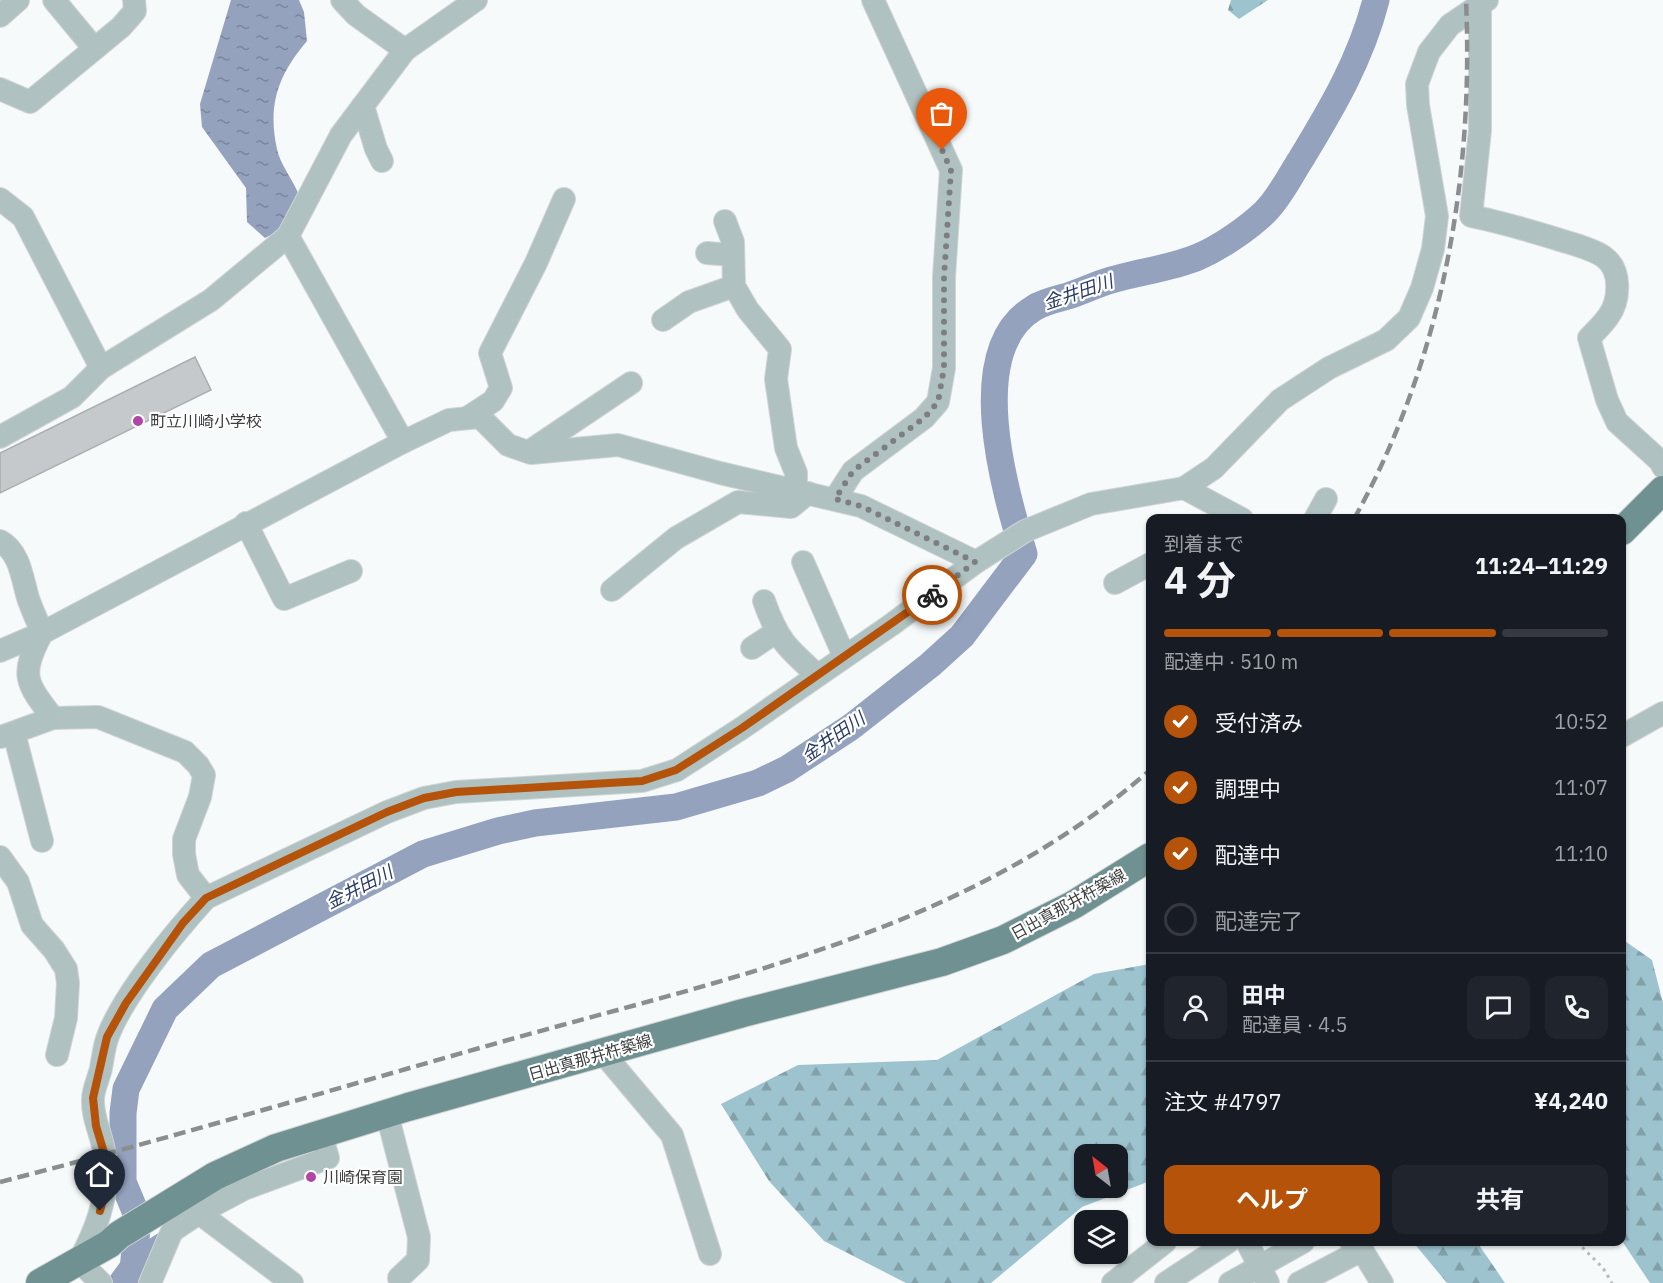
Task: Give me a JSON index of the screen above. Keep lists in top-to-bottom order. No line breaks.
{"streets":{"main road":["日出真那井杵築線"]},"water":["金井田川"],"places":["町立川崎小学校","川崎保育園"],"north":"top left","page":{"heading":["4 分","到着まで","11:24–11:29"],"panel":["田中","配達員 · 4.5","注文 #4797","¥4,240"],"bar":"配達中 · 510 m","list":[["受付済み","10:52"],["調理中","11:07"],["配達中","11:10"],"配達完了"],"buttons":["ヘルプ","共有"]}}
